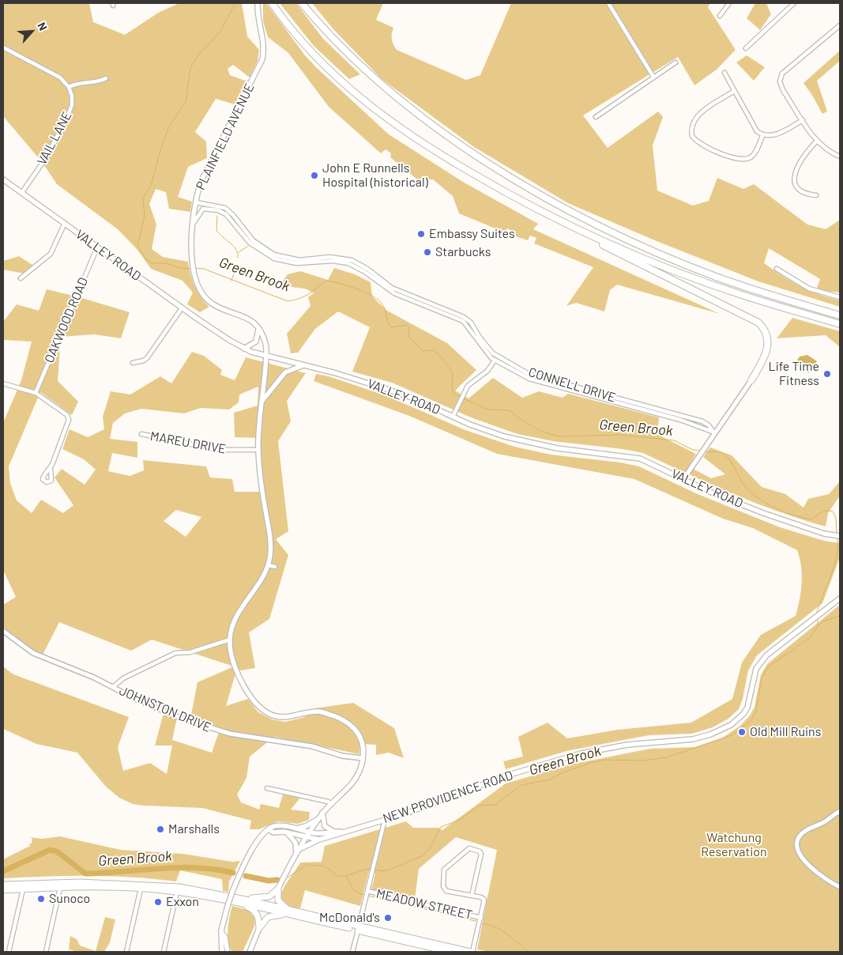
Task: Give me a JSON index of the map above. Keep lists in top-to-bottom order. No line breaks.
{"streets":{"main road":["PLAINFIELD AVENUE","VALLEY ROAD","NEW PROVIDENCE ROAD"],"street":["VAIL LANE","OAKWOOD ROAD","CONNELL DRIVE","MAREU DRIVE","JOHNSTON DRIVE","MEADOW STREET"]},"crossings":[["PLAINFIELD AVENUE","VALLEY ROAD"],["PLAINFIELD AVENUE","CONNELL DRIVE"],["PLAINFIELD AVENUE","MAREU DRIVE"],["VAIL LANE","VALLEY ROAD"],["VALLEY ROAD","OAKWOOD ROAD"]],"water":["Green Brook"],"parks":["Watchung Reservation"],"places":["John E Runnells Hospital (historical)","Embassy Suites","Starbucks","Life Time Fitness","Old Mill Ruins","Marshalls","Sunoco","Exxon","McDonald's"],"north":"top right"}
